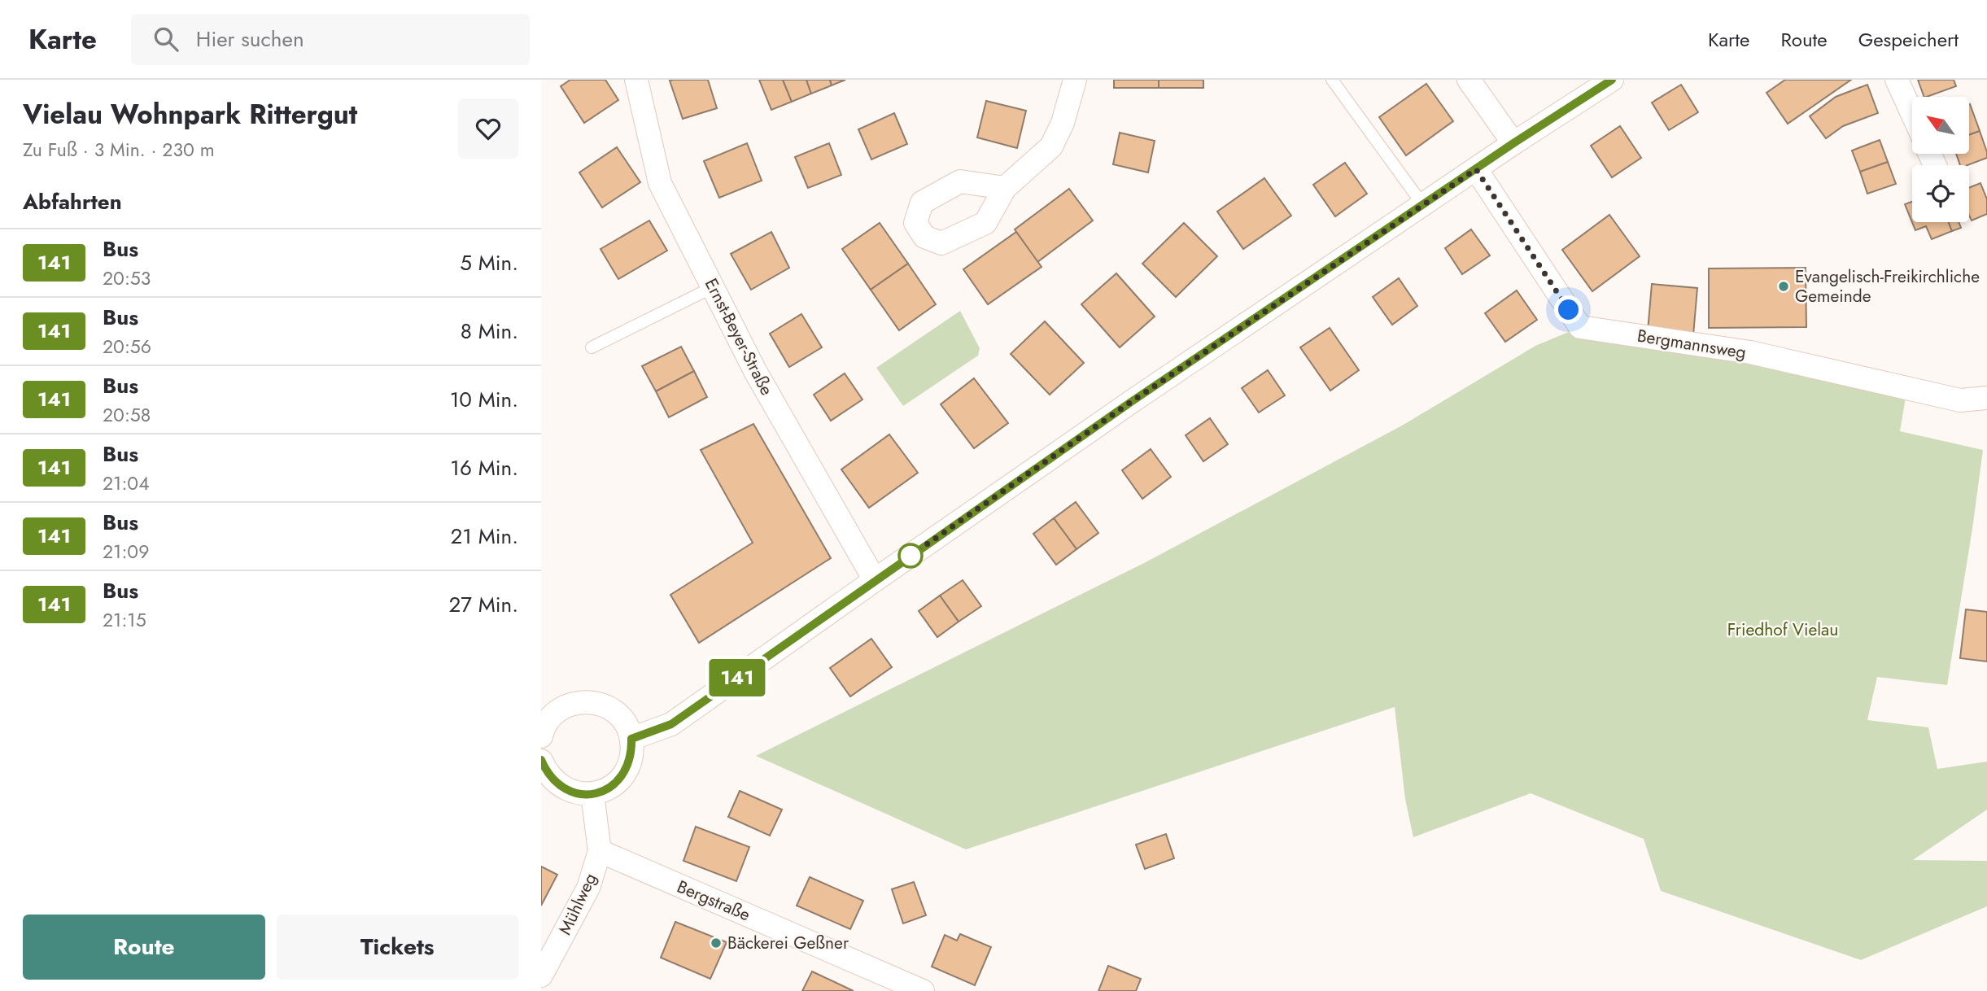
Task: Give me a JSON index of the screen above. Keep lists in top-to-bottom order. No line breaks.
{"streets":{"street":["Ernst-Beyer-Straße","Bergmannsweg","Bergstraße","Mühlweg"]},"crossings":[["Bergstraße","Mühlweg"]],"parks":["Friedhof Vielau"],"places":["Evangelisch-Freikirchliche Gemeinde","Bäckerei Geßner"],"lines":["bus line 141"],"north":"top left","page":{"header":"Karte","search":"Hier suchen","nav":["Karte","Route","Gespeichert"],"heading":[["Vielau Wohnpark Rittergut","Zu Fuß · 3 Min. · 230 m"],"Abfahrten"],"on_map":"141","list":[{"mark":"141","name":"Bus","note":"20:53","value":"5 Min."},{"mark":"141","name":"Bus","note":"20:56","value":"8 Min."},{"mark":"141","name":"Bus","note":"20:58","value":"10 Min."},{"mark":"141","name":"Bus","note":"21:04","value":"16 Min."},{"mark":"141","name":"Bus","note":"21:09","value":"21 Min."},{"mark":"141","name":"Bus","note":"21:15","value":"27 Min."}],"buttons":["Route","Tickets"]}}
